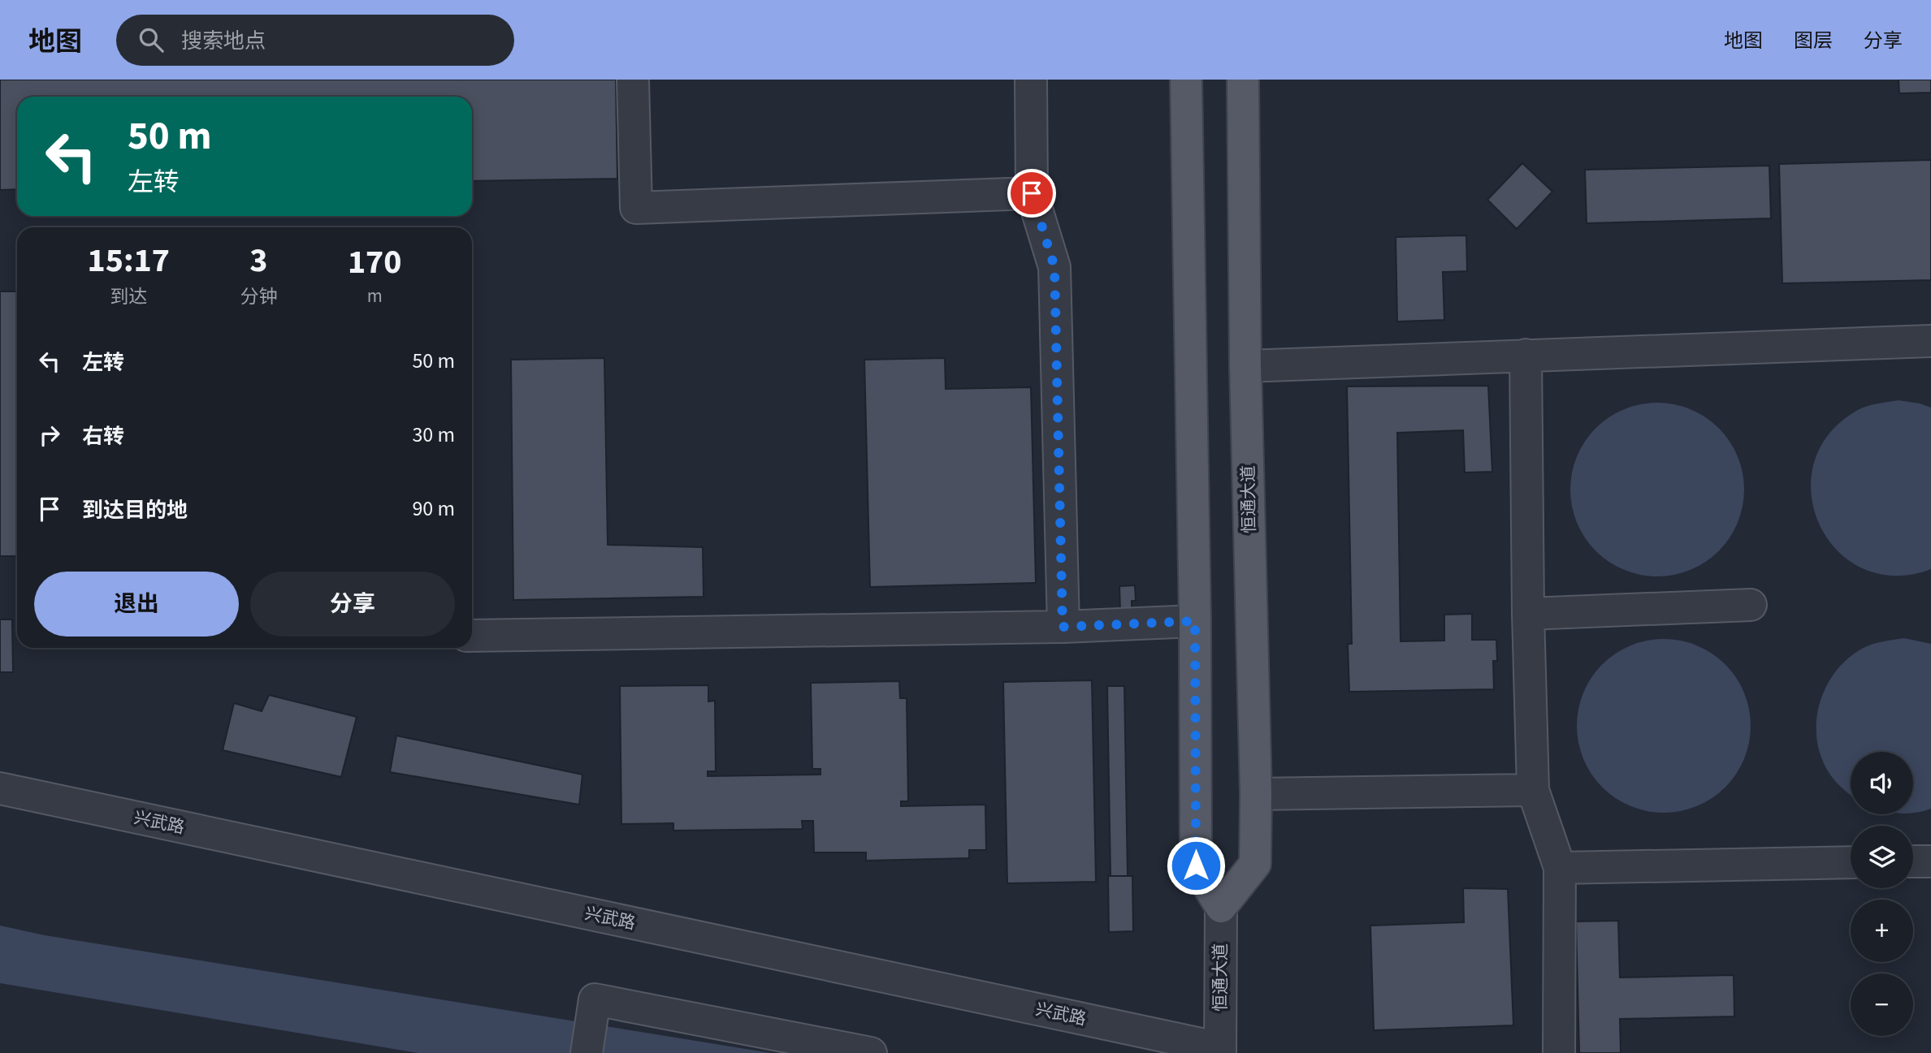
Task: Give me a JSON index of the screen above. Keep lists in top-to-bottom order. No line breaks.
{"streets":{"main road":["恒通大道"],"street":["兴武路"]},"crossings":[["恒通大道","兴武路"]],"page":{"header":"地图","search":"搜索地点","nav":["地图","图层","分享"],"turn":["50 m","左转"],"eta":["15:17","到达","3","分钟","170","m"],"list":[{"name":"左转","value":"50 m"},{"name":"右转","value":"30 m"},{"name":"到达目的地","value":"90 m"}],"buttons":["退出","分享"],"map_buttons":["+","−"]}}
